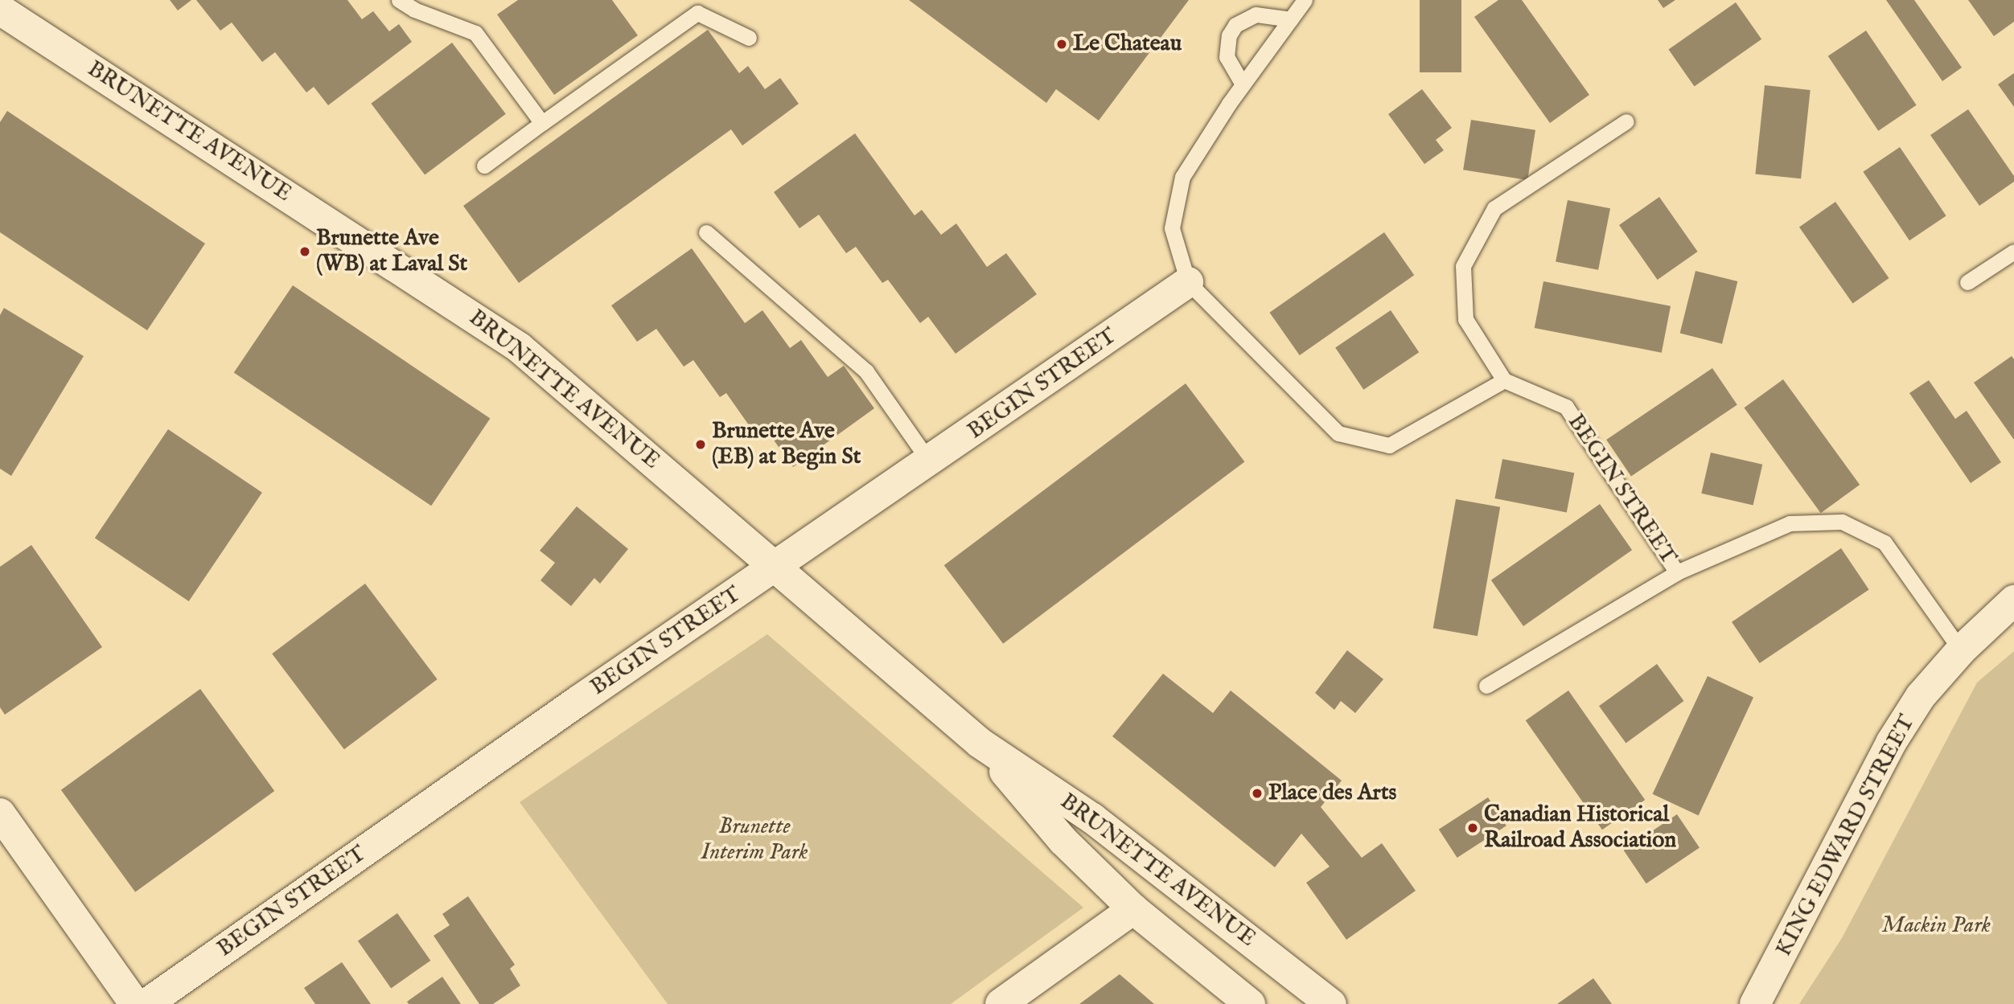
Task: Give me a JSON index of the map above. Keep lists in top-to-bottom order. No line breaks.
{"streets":{"main road":["BRUNETTE AVENUE","BEGIN STREET","KING EDWARD STREET"]},"crossings":[["BRUNETTE AVENUE","BEGIN STREET"],["BEGIN STREET","KING EDWARD STREET"]],"parks":["Brunette Interim Park","Mackin Park"],"places":["Le Chateau","Brunette Ave (WB) at Laval St","Brunette Ave (EB) at Begin St","Place des Arts","Canadian Historical Railroad Association"]}
